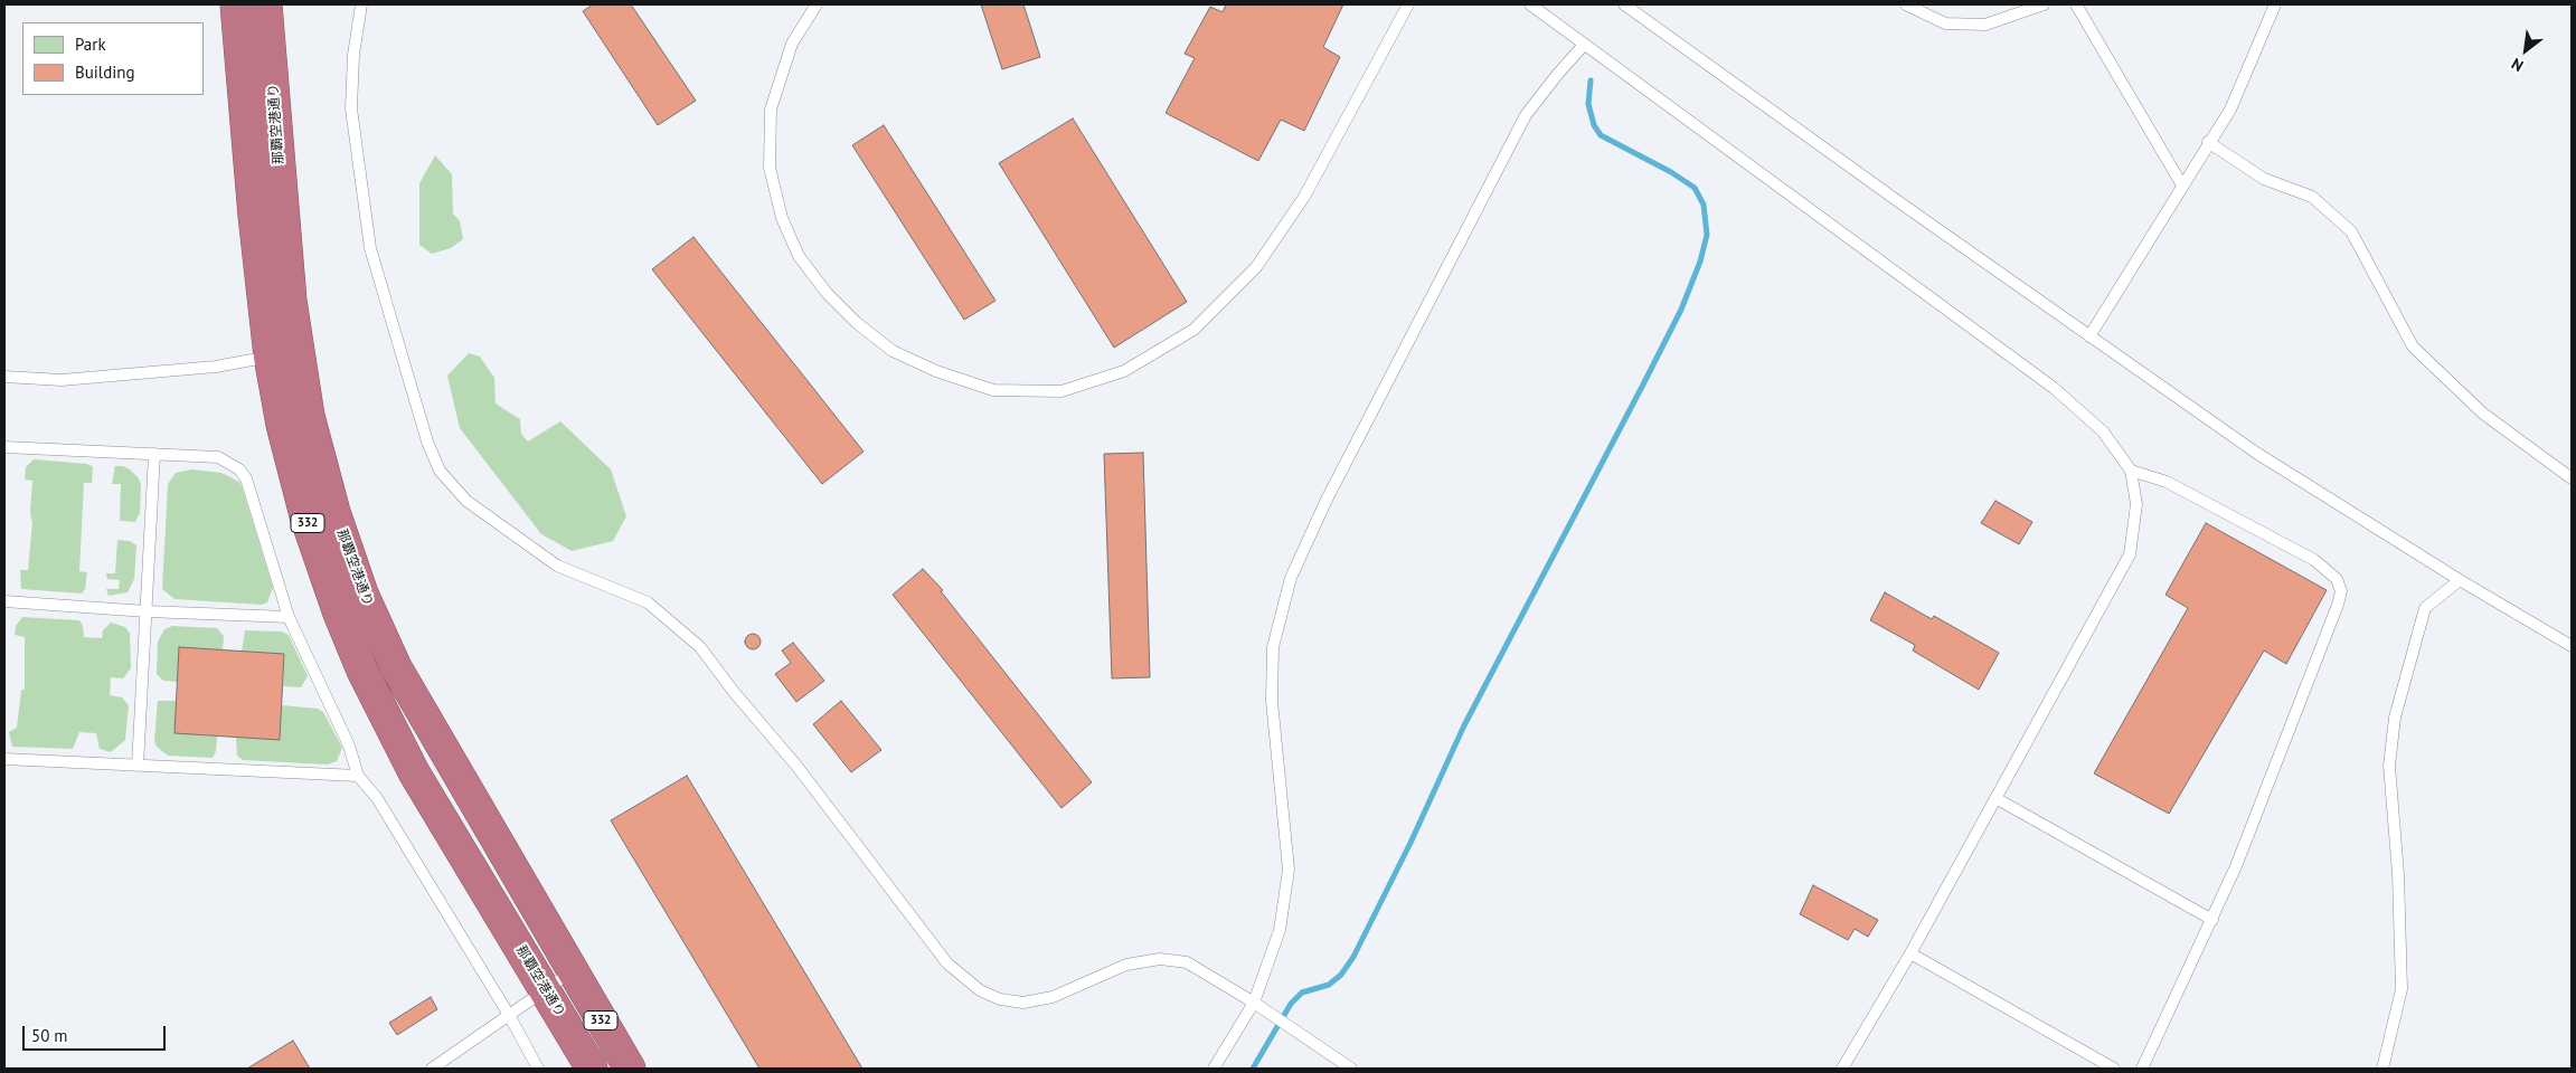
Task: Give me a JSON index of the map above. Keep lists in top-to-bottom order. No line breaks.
{"streets":{"highway":["那覇空港通り","332"]},"legend":["Park","Building"],"scale_bar":"50 m","north":"bottom left"}
